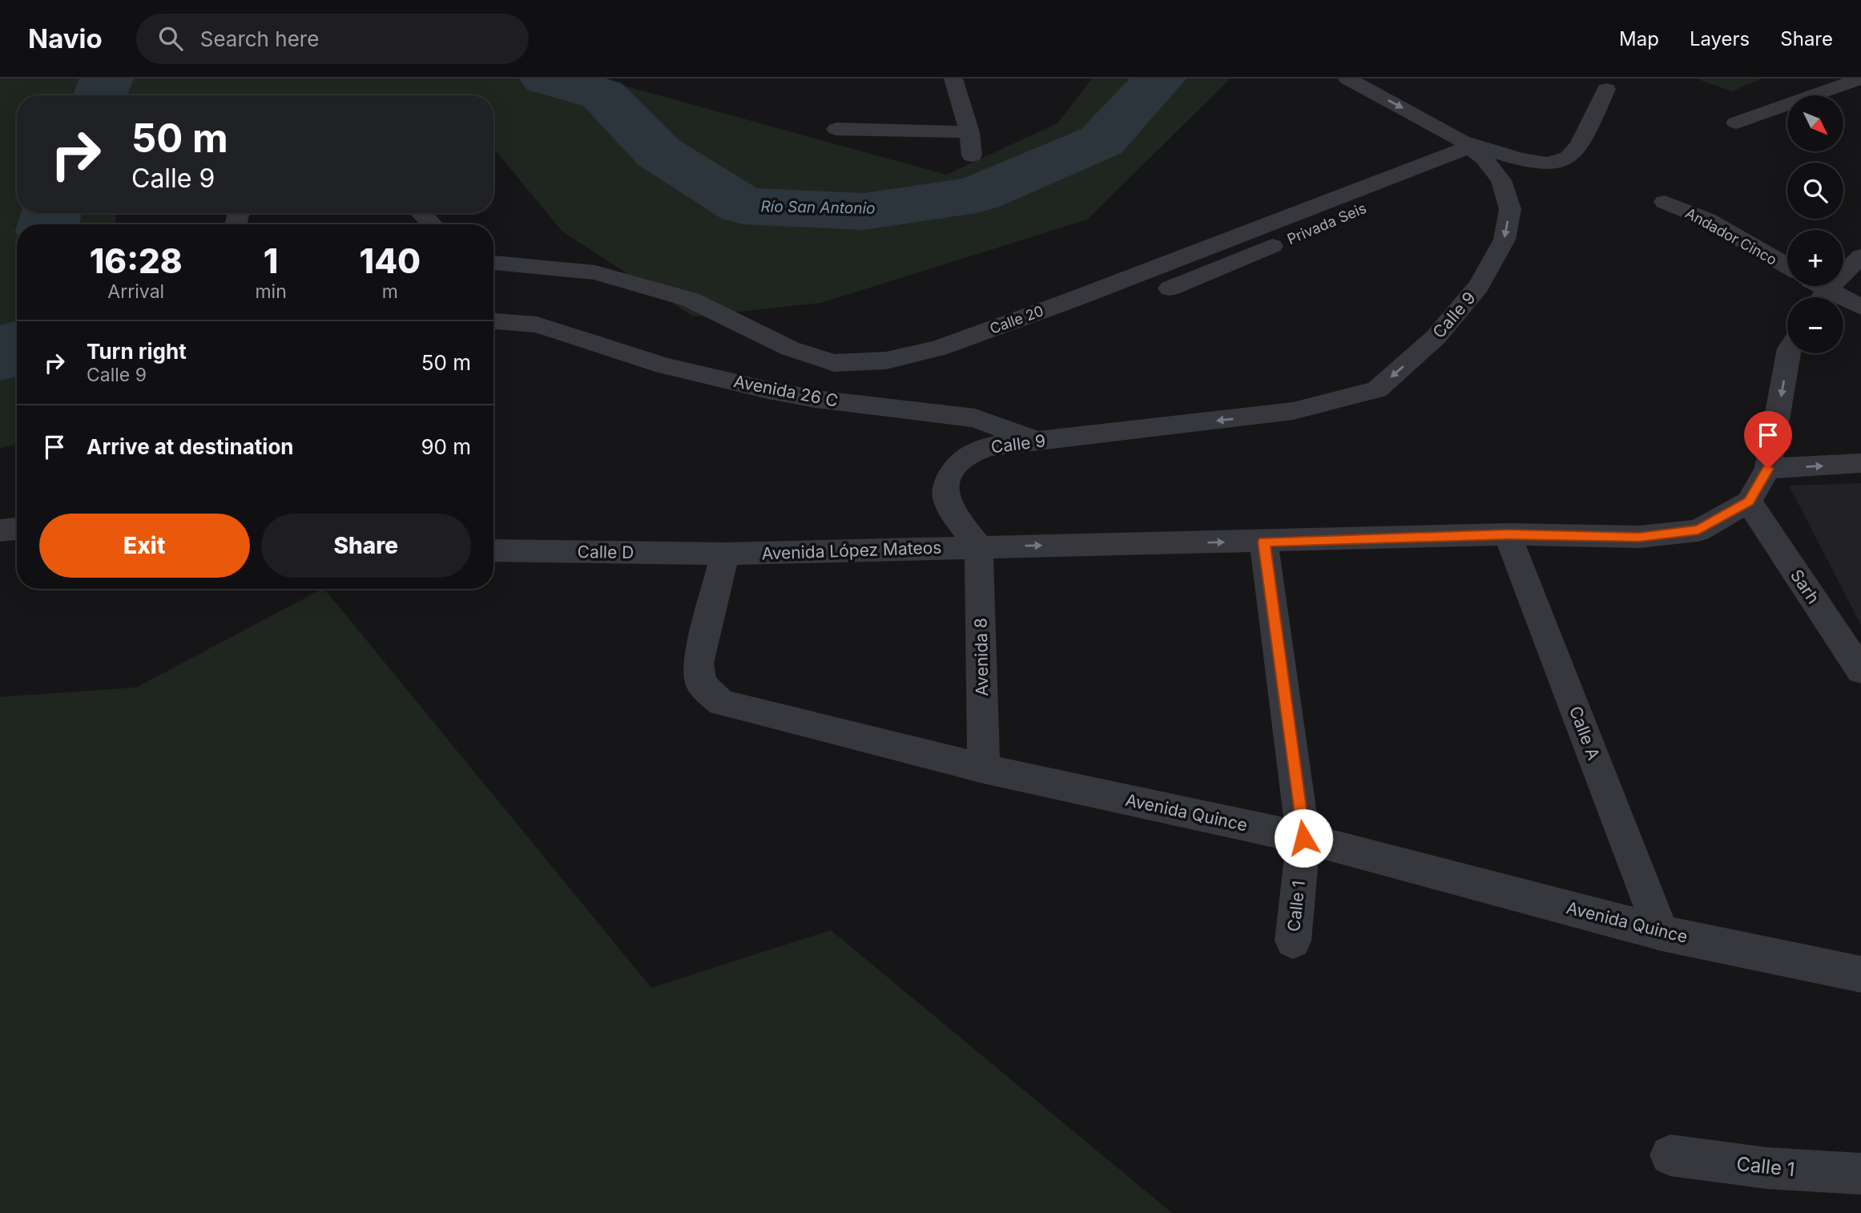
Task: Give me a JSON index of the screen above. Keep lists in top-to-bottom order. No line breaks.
{"streets":{"street":["Privada Seis","Andador Cinco","Calle 9","Calle 20","Avenida 26 C","Avenida López Mateos","Calle D","Sarh","Avenida 8","Calle A","Avenida Quince","Calle 1"]},"crossings":[["Privada Seis","Calle 9"],["Privada Seis","Calle 20"],["Calle 9","Calle 20"],["Calle 9","Avenida 26 C"],["Calle 9","Avenida López Mateos"],["Calle 9","Avenida 8"],["Avenida López Mateos","Calle D"],["Avenida López Mateos","Avenida 8"],["Avenida López Mateos","Avenida Quince"],["Calle D","Avenida Quince"],["Avenida 8","Avenida Quince"],["Calle A","Avenida Quince"],["Avenida Quince","Calle 1"]],"water":["Río San Antonio"],"north":"bottom right","page":{"header":"Navio","search":"Search here","nav":["Map","Layers","Share"],"map_buttons":["+","−"],"turn":["50 m","Calle 9"],"eta":["16:28","Arrival","1","min","140","m"],"list":[{"name":"Turn right","note":"Calle 9","value":"50 m"},{"name":"Arrive at destination","value":"90 m"}],"buttons":["Exit","Share"]}}
